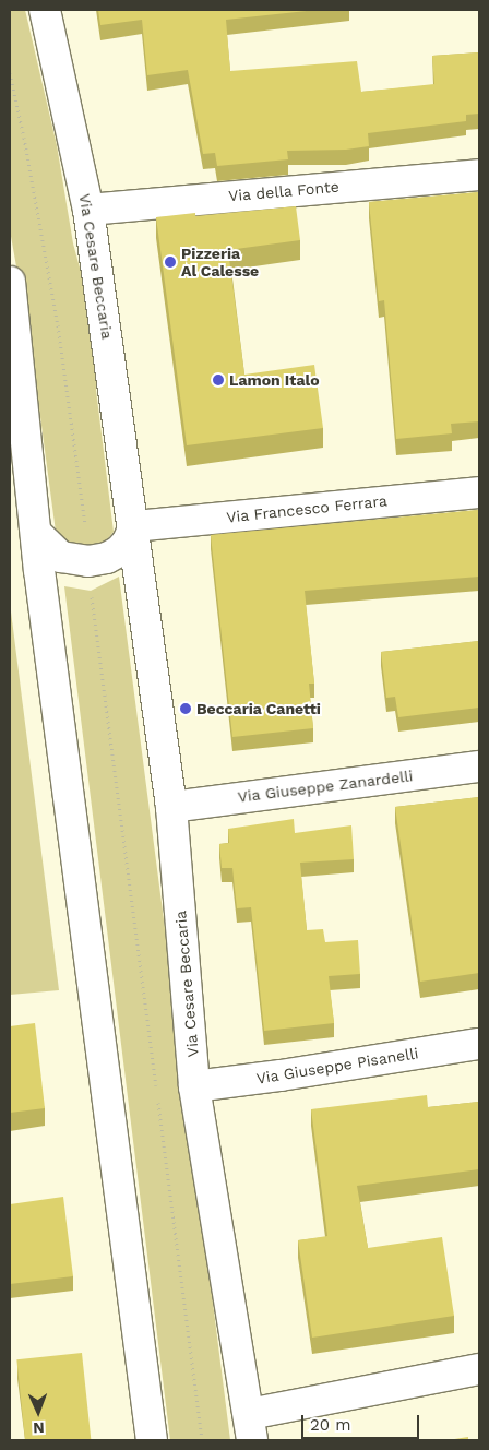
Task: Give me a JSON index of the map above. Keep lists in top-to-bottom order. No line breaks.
{"streets":{"street":["Via della Fonte","Via Cesare Beccaria","Via Francesco Ferrara","Via Giuseppe Zanardelli","Via Giuseppe Pisanelli"]},"crossings":[["Via della Fonte","Via Cesare Beccaria"],["Via Cesare Beccaria","Via Francesco Ferrara"],["Via Cesare Beccaria","Via Giuseppe Zanardelli"],["Via Cesare Beccaria","Via Giuseppe Pisanelli"]],"places":["Pizzeria Al Calesse","Lamon Italo","Beccaria Canetti"],"scale_bar":"20 m","north":"bottom"}
